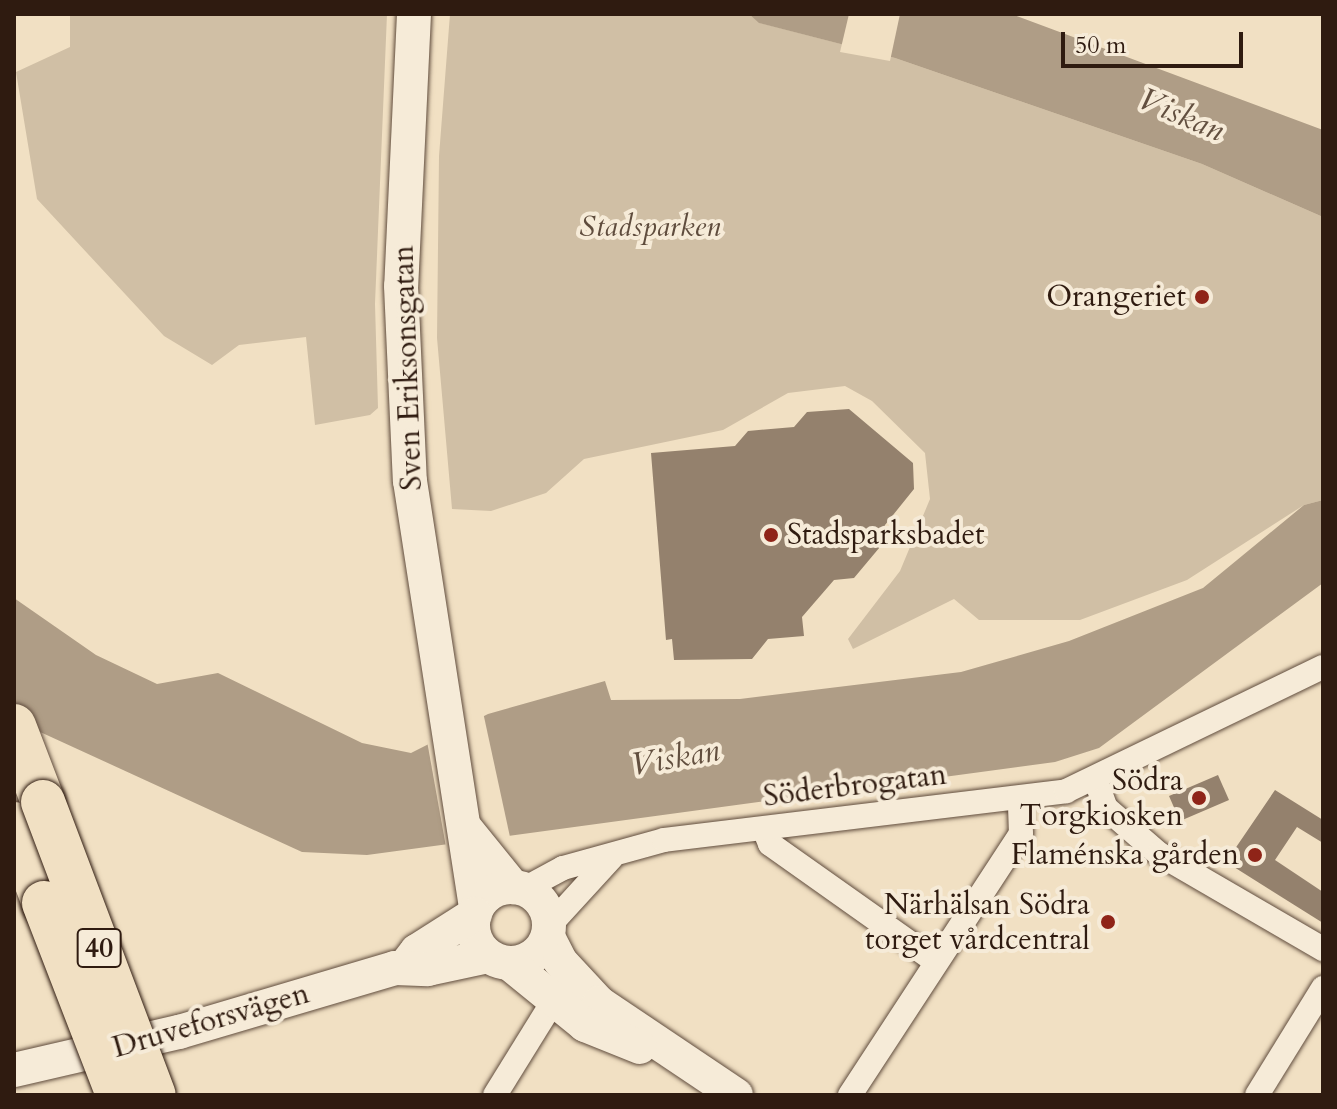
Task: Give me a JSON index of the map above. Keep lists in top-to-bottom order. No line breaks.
{"streets":{"highway":["40"],"street":["Sven Eriksonsgatan","Söderbrogatan","Druveforsvägen"]},"crossings":[["Söderbrogatan","Druveforsvägen"]],"water":["Viskan"],"parks":["Stadsparken"],"places":["Orangeriet","Stadsparksbadet","Södra Torgkiosken","Flaménska gården","Närhälsan Södra torget vårdcentral"],"scale_bar":"50 m"}
